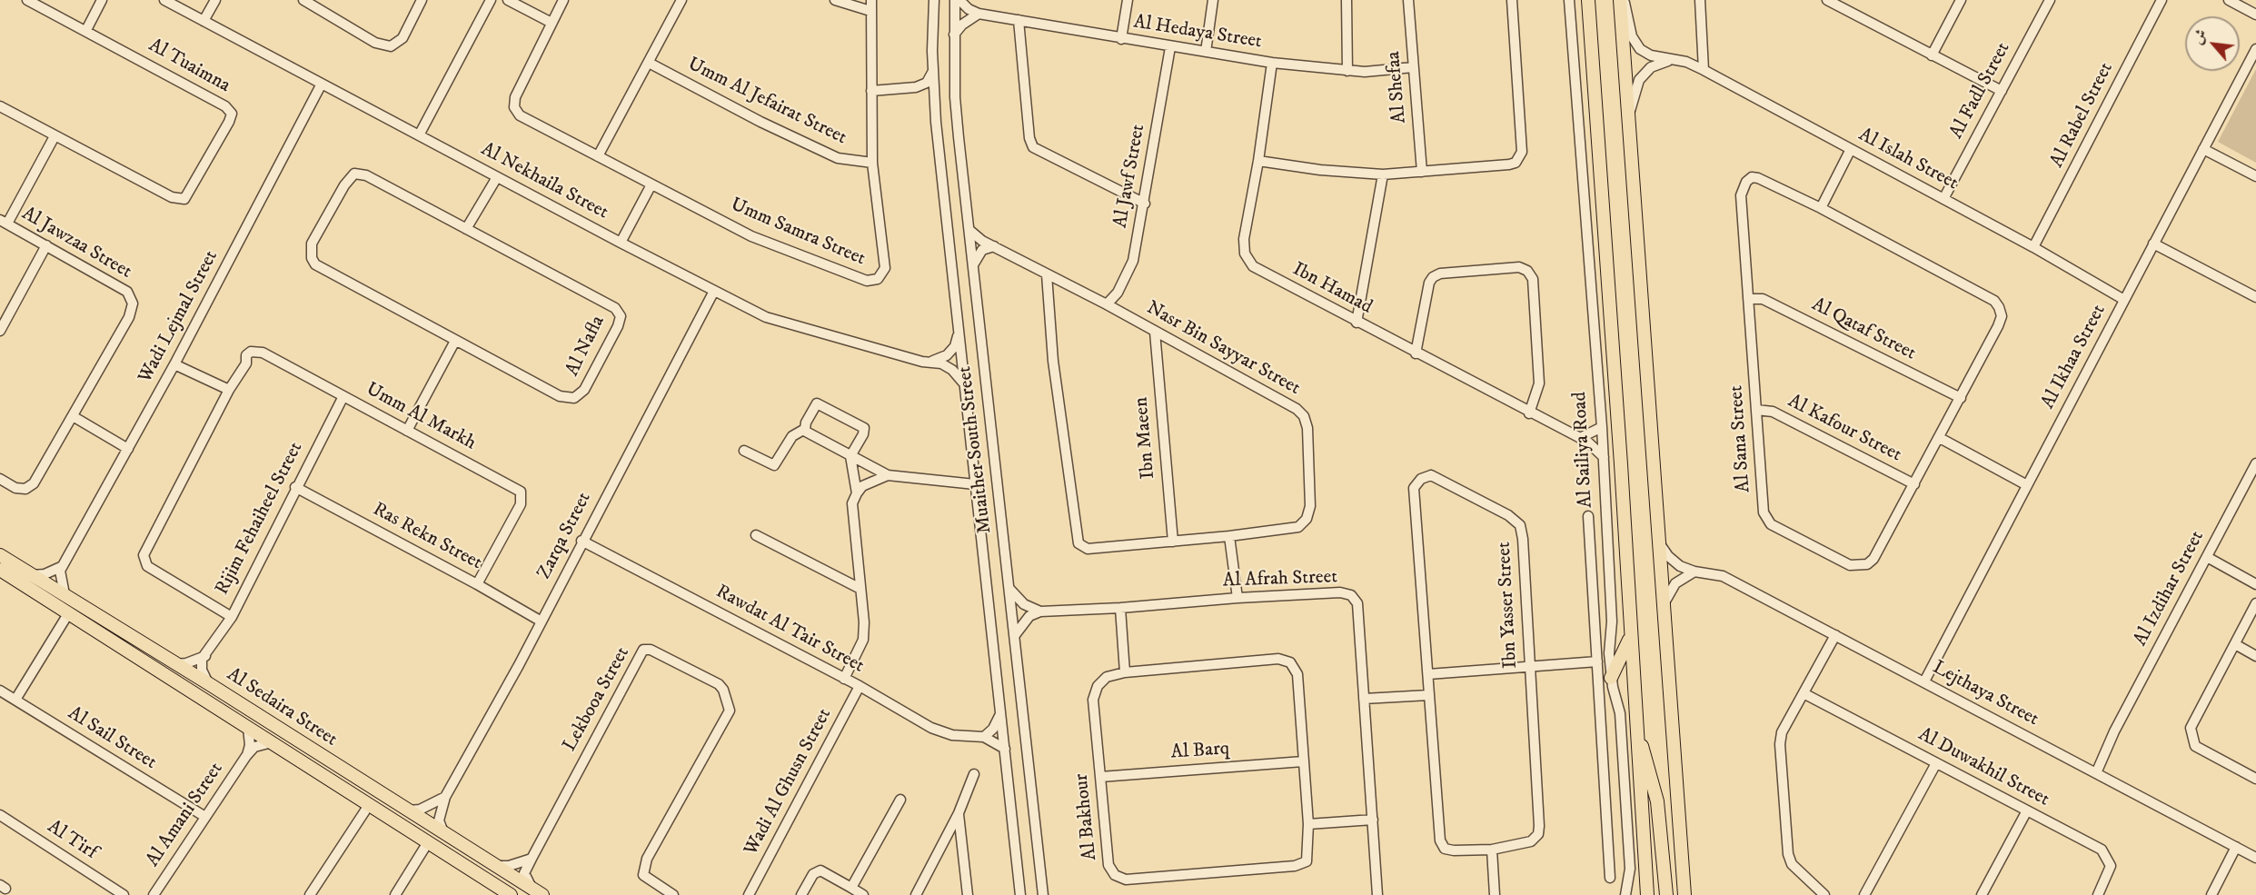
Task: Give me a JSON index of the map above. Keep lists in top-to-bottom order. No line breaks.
{"streets":{"main road":["Al Sailiya Road","Al Sedaira Street"],"street":["Al Hedaya Street","Al Tuaimna","Al Shefaa","Al Fadl Street","Umm Al Jefairat Street","Al Rabel Street","Al Islah Street","Al Jawf Street","Al Nekhaila Street","Umm Samra Street","Al Jawzaa Street","Ibn Hamad","Wadi Lejmal Street","Al Qataf Street","Al Nafla","Nasr Bin Sayyar Street","Al Ikhaa Street","Umm Al Markh","Al Kafour Street","Ibn Maeen","Al Sana Street","Muaither South Street","Rijim Fehaiheel Street","Zarqa Street","Ras Rekn Street","Al Afrah Street","Al Izdihar Street","Ibn Yasser Street","Rawdat Al Tair Street","Lejthaya Street","Lekbooa Street","Al Sail Street","Al Barq","Al Duwakhil Street","Wadi Al Ghusn Street","Al Amani Street","Al Bakhour","Al Tirf"]},"crossings":[["Al Hedaya Street","Al Shefaa"],["Al Hedaya Street","Al Jawf Street"],["Al Hedaya Street","Ibn Hamad"],["Al Hedaya Street","Muaither South Street"],["Al Fadl Street","Al Islah Street"],["Umm Al Jefairat Street","Umm Samra Street"],["Al Rabel Street","Al Islah Street"],["Al Islah Street","Al Ikhaa Street"],["Al Jawf Street","Nasr Bin Sayyar Street"],["Al Nekhaila Street","Wadi Lejmal Street"],["Al Nekhaila Street","Muaither South Street"],["Al Nekhaila Street","Zarqa Street"],["Ibn Hamad","Al Sailiya Road"],["Wadi Lejmal Street","Al Sedaira Street"],["Al Qataf Street","Al Sana Street"],["Nasr Bin Sayyar Street","Ibn Maeen"],["Nasr Bin Sayyar Street","Muaither South Street"],["Al Ikhaa Street","Lejthaya Street"],["Umm Al Markh","Rijim Fehaiheel Street"],["Umm Al Markh","Ras Rekn Street"],["Al Kafour Street","Al Sana Street"],["Muaither South Street","Rawdat Al Tair Street"],["Rijim Fehaiheel Street","Ras Rekn Street"],["Zarqa Street","Ras Rekn Street"],["Zarqa Street","Rawdat Al Tair Street"],["Zarqa Street","Al Sedaira Street"],["Al Izdihar Street","Lejthaya Street"],["Rawdat Al Tair Street","Wadi Al Ghusn Street"],["Lekbooa Street","Al Sedaira Street"],["Al Sedaira Street","Al Amani Street"],["Al Sail Street","Al Amani Street"],["Al Barq","Al Bakhour"]],"north":"top left"}
